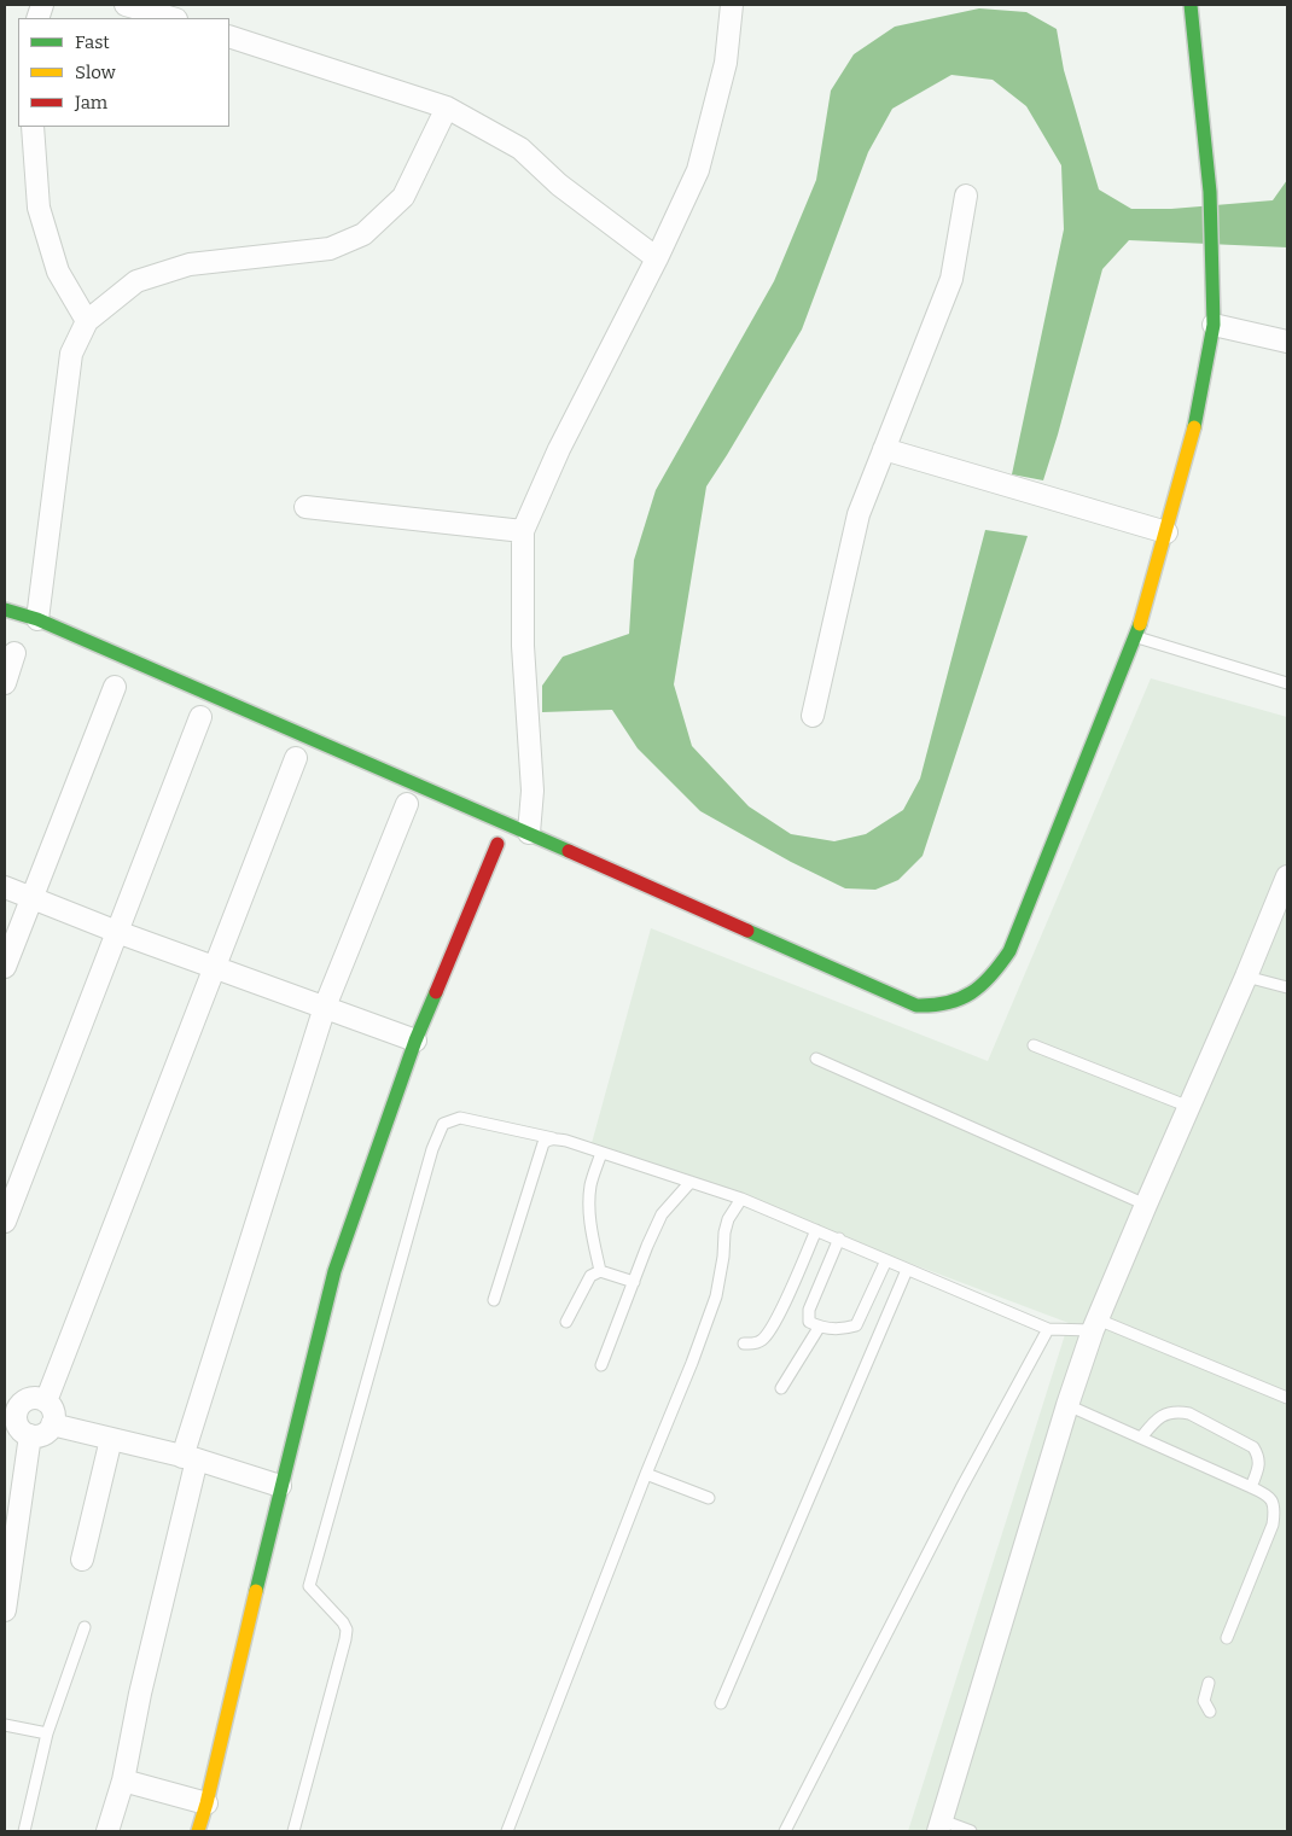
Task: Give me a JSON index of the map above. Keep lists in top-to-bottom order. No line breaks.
{"legend":["Fast","Slow","Jam"]}
